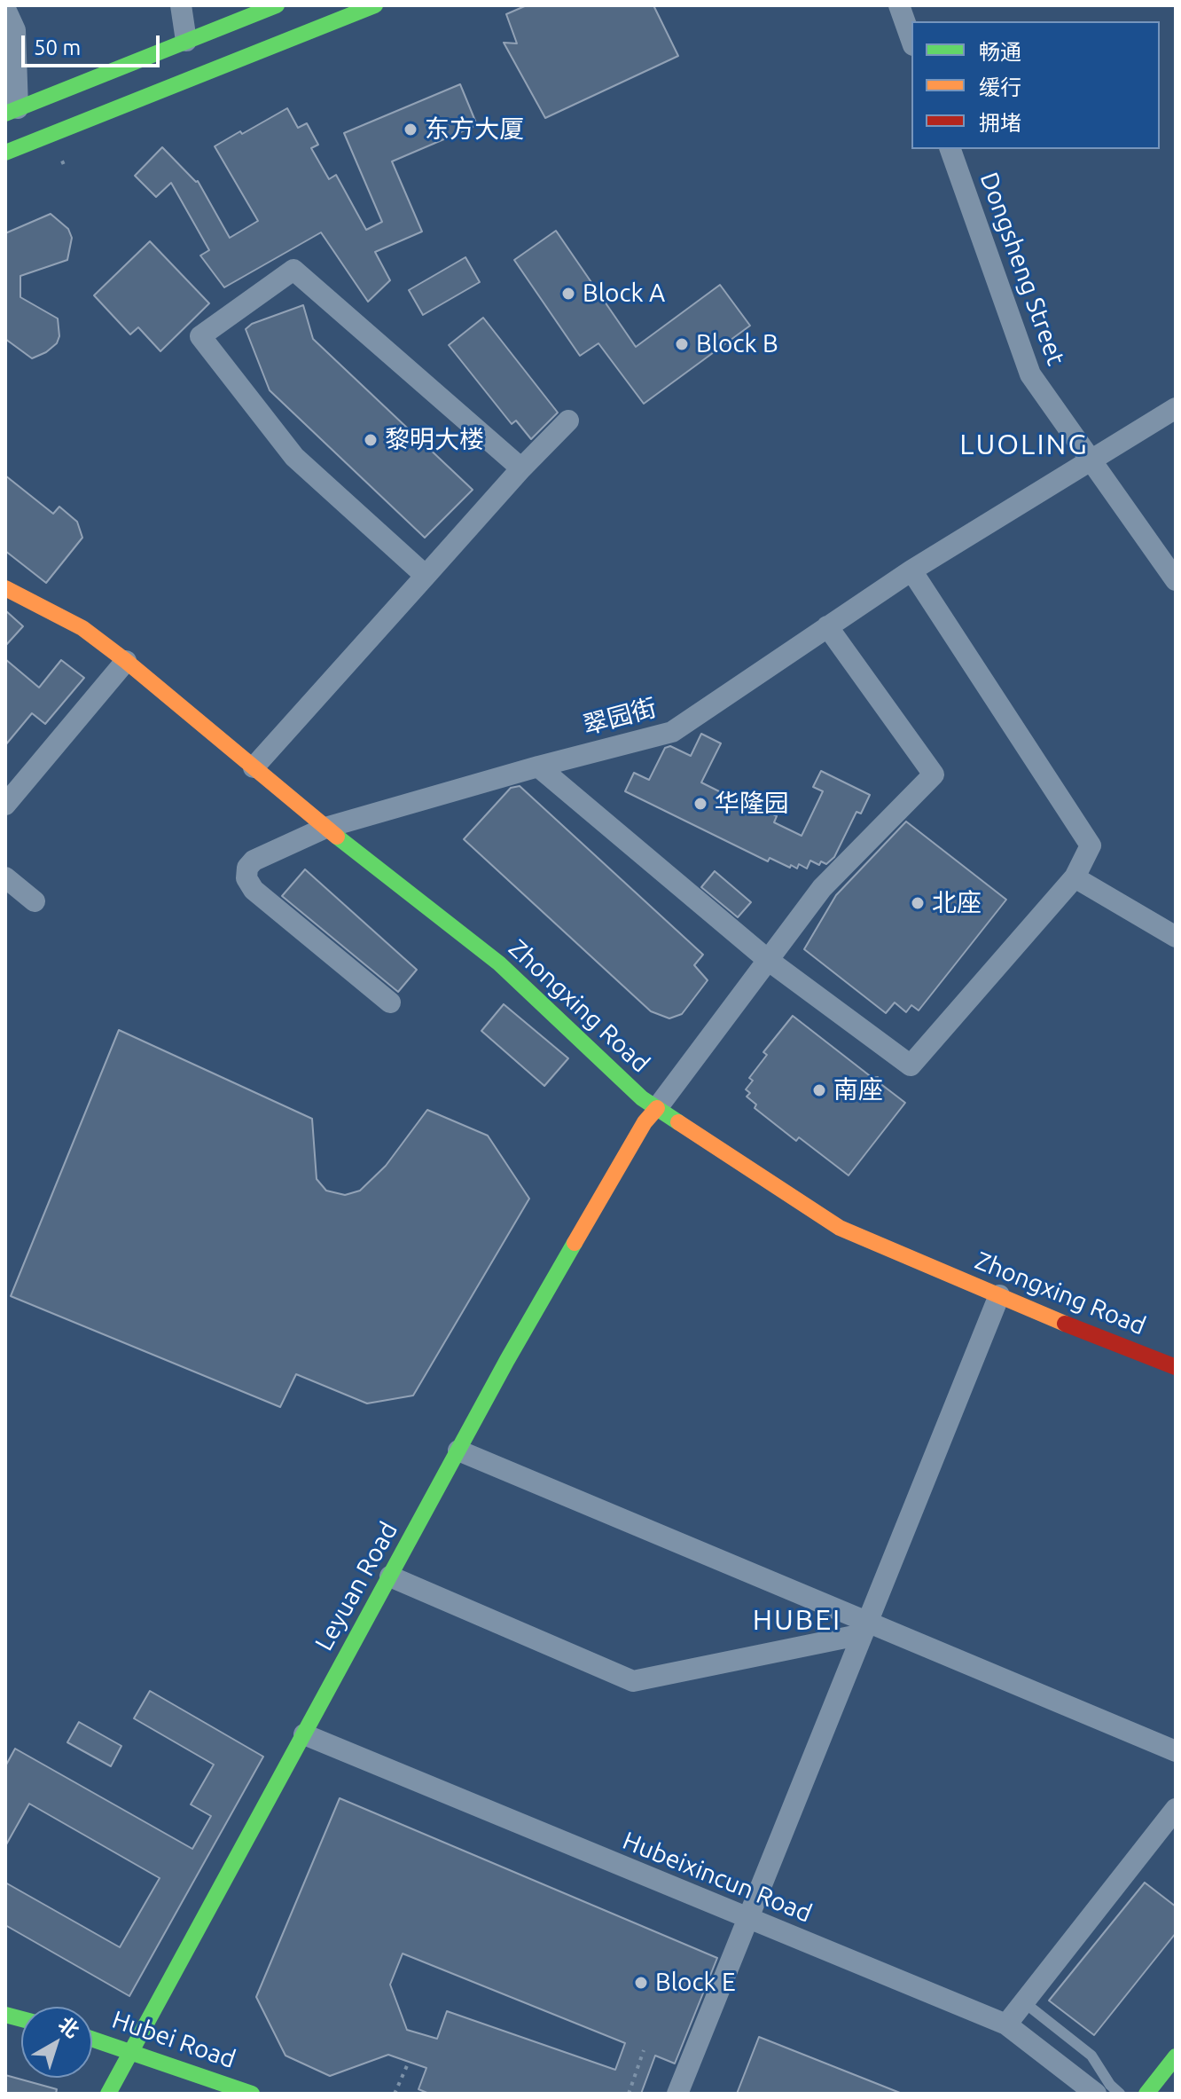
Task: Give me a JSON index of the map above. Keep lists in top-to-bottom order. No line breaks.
{"streets":{"main road":["Zhongxing Road","Leyuan Road","Hubei Road"],"street":["Dongsheng Street","翠园街","Hubeixincun Road"]},"crossings":[["Dongsheng Street","翠园街"],["翠园街","Zhongxing Road"],["Zhongxing Road","Leyuan Road"],["Leyuan Road","Hubeixincun Road"],["Leyuan Road","Hubei Road"]],"districts":["LUOLING","HUBEI"],"places":["东方大厦","Block A","Block B","黎明大楼","华隆园","北座","南座","Block E"],"legend":["畅通","缓行","拥堵"],"scale_bar":"50 m","north":"top right"}
